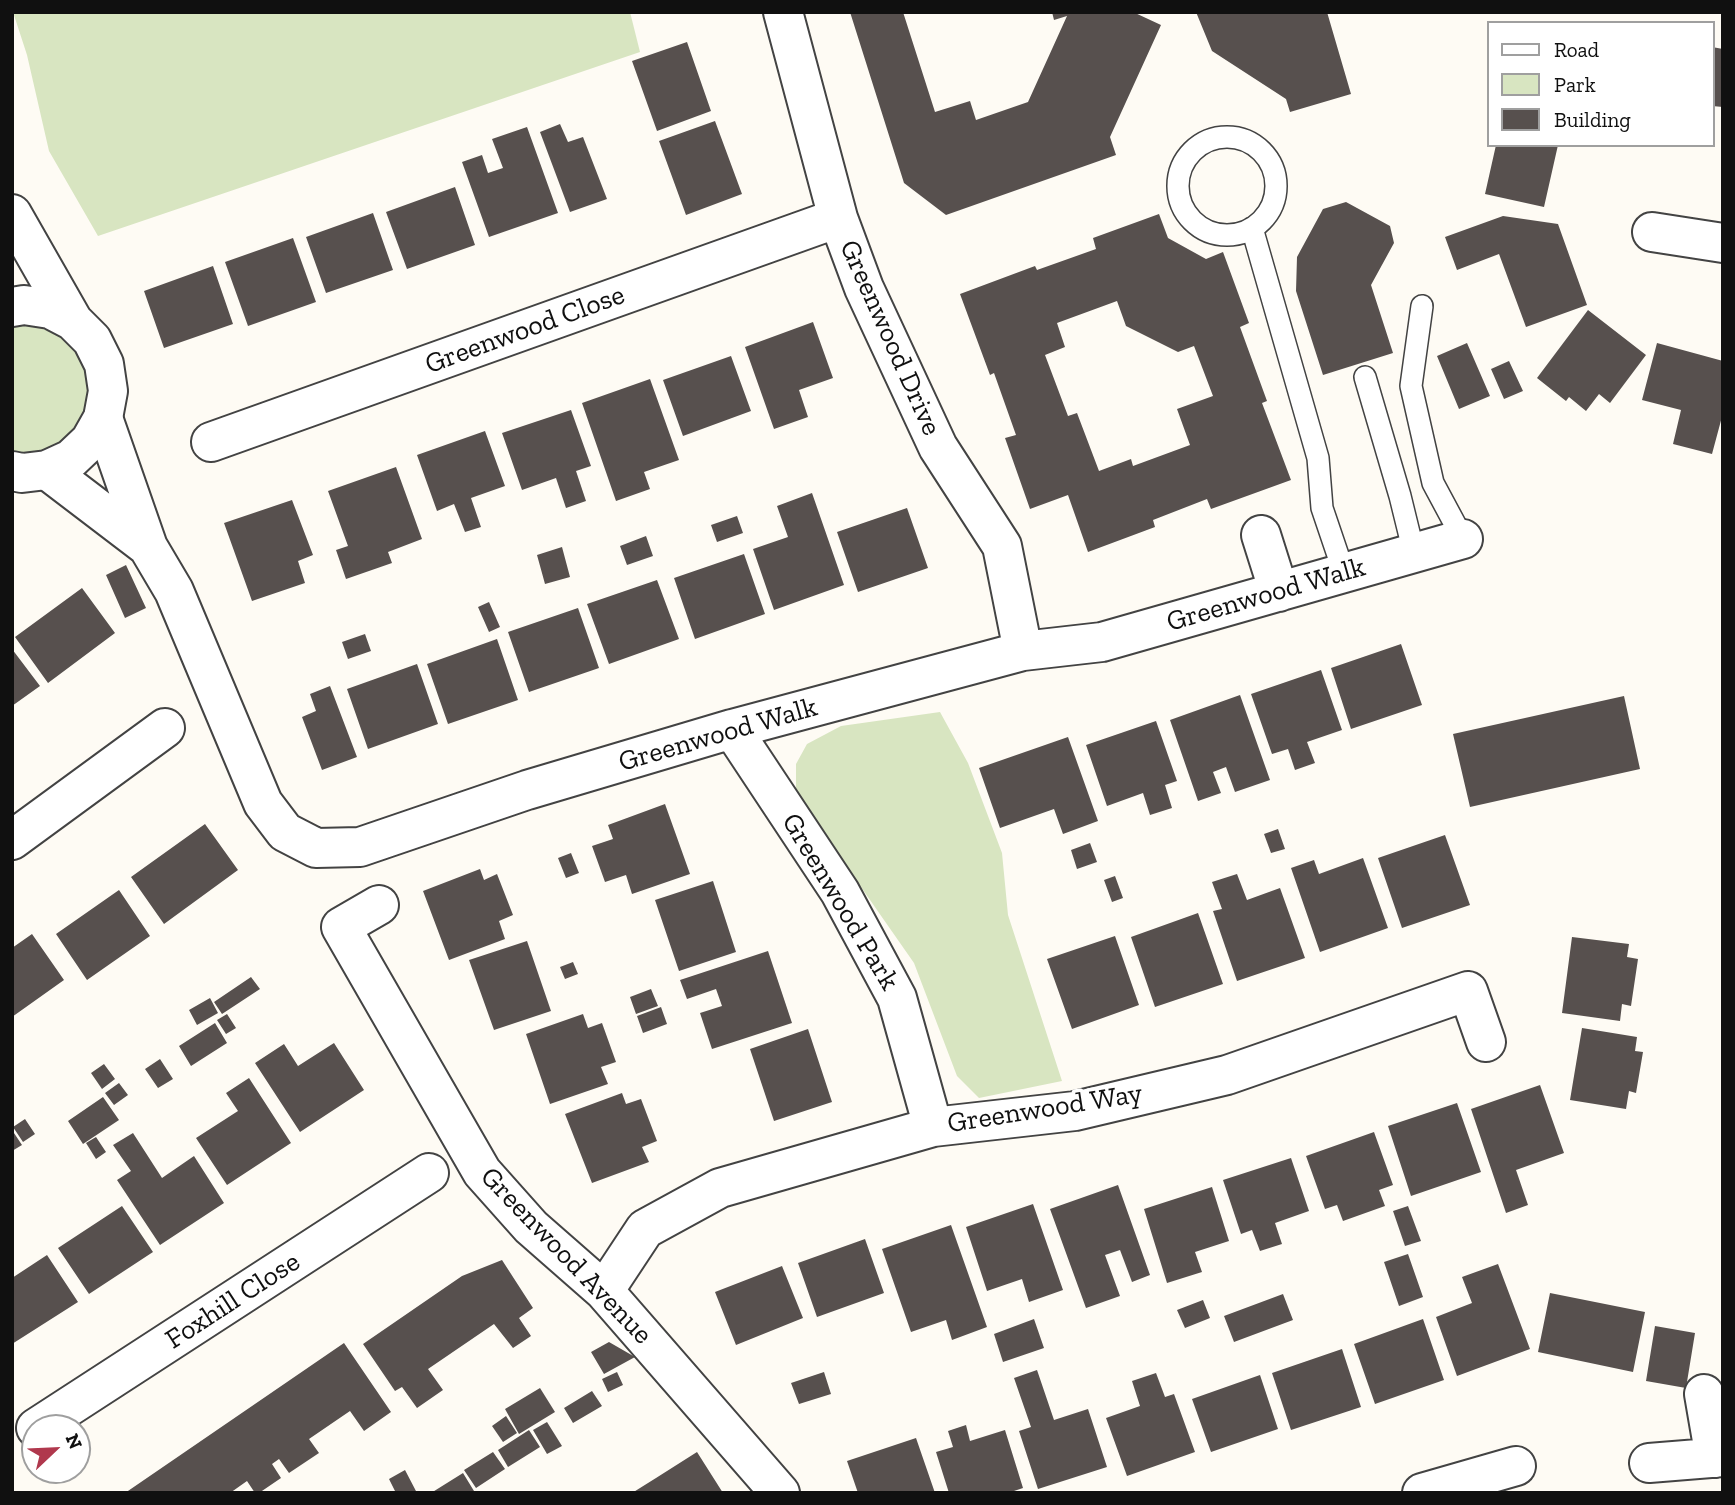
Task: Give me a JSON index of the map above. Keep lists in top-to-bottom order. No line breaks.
{"streets":{"street":["Greenwood Close","Greenwood Drive","Greenwood Walk","Greenwood Park","Greenwood Way","Greenwood Avenue","Foxhill Close"]},"crossings":[["Greenwood Close","Greenwood Drive"],["Greenwood Drive","Greenwood Walk"],["Greenwood Walk","Greenwood Park"],["Greenwood Park","Greenwood Way"],["Greenwood Way","Greenwood Avenue"]],"legend":["Road","Park","Building"],"north":"top right"}
